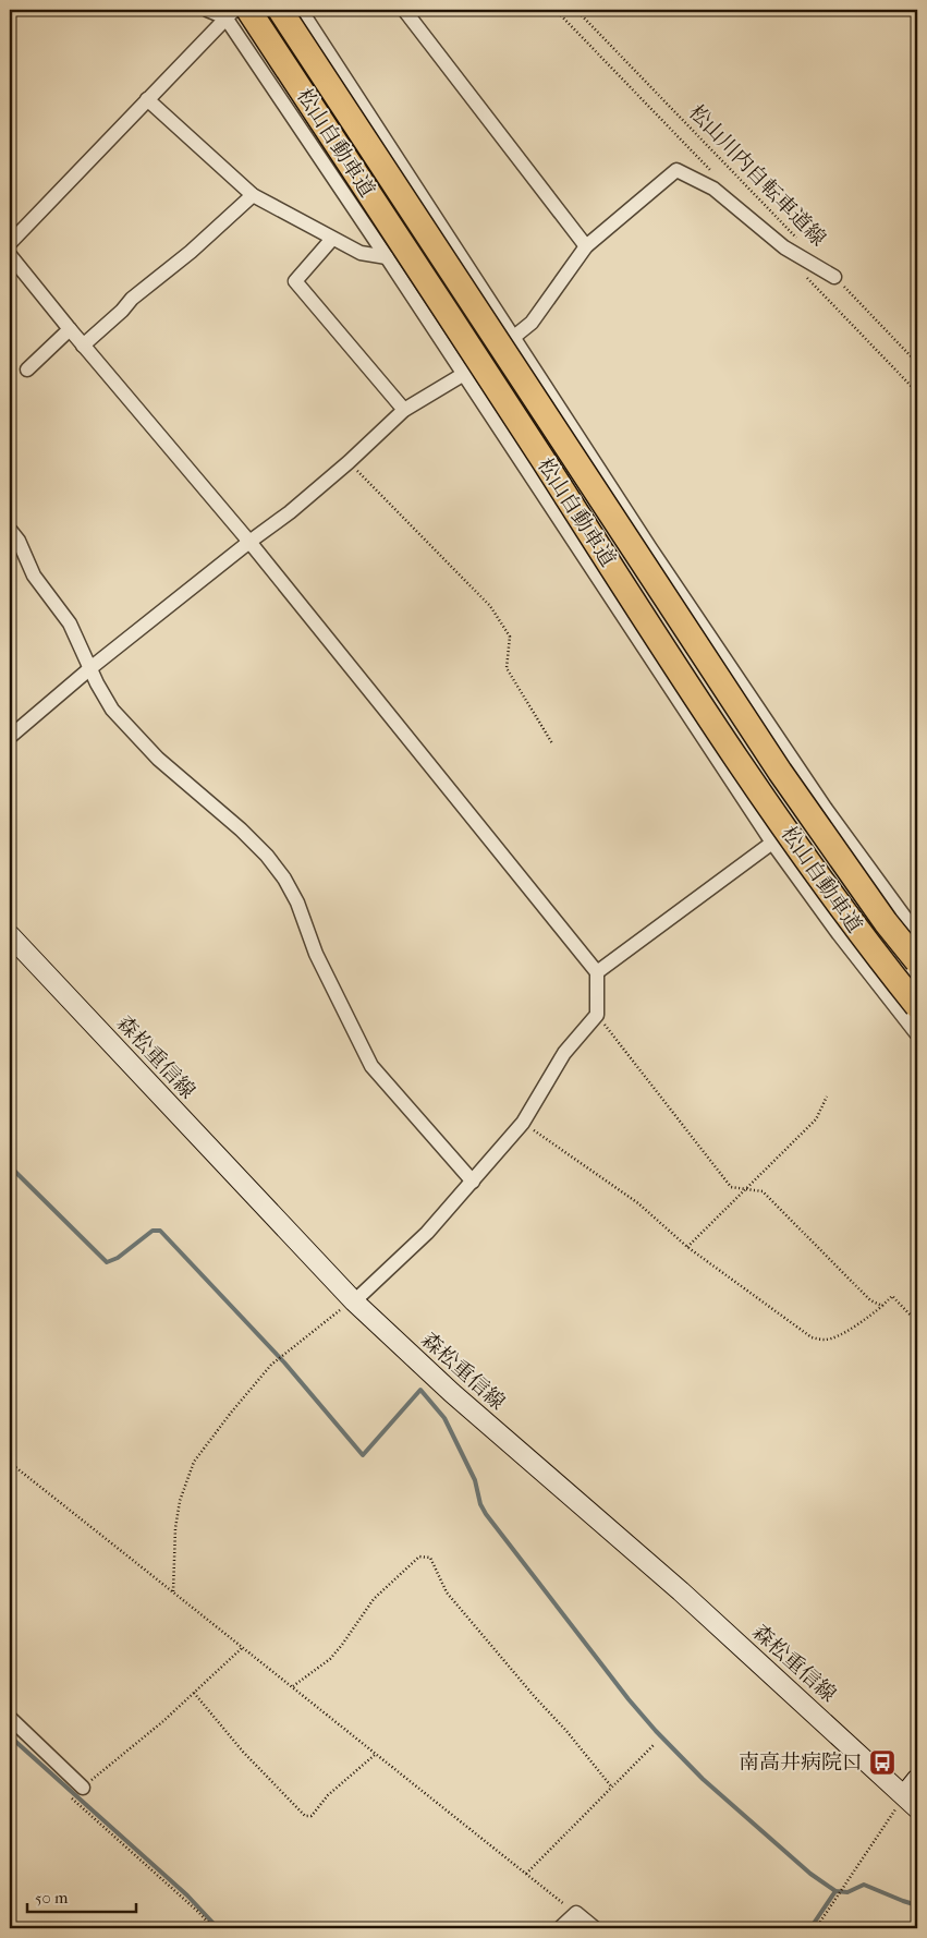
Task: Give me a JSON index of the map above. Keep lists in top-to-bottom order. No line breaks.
{"streets":{"highway":["松山自動車道"],"main road":["森松重信線"],"path":["松山川内自転車道線"]},"places":{"bus stop":["南高井病院口"]},"scale_bar":"50 m"}
